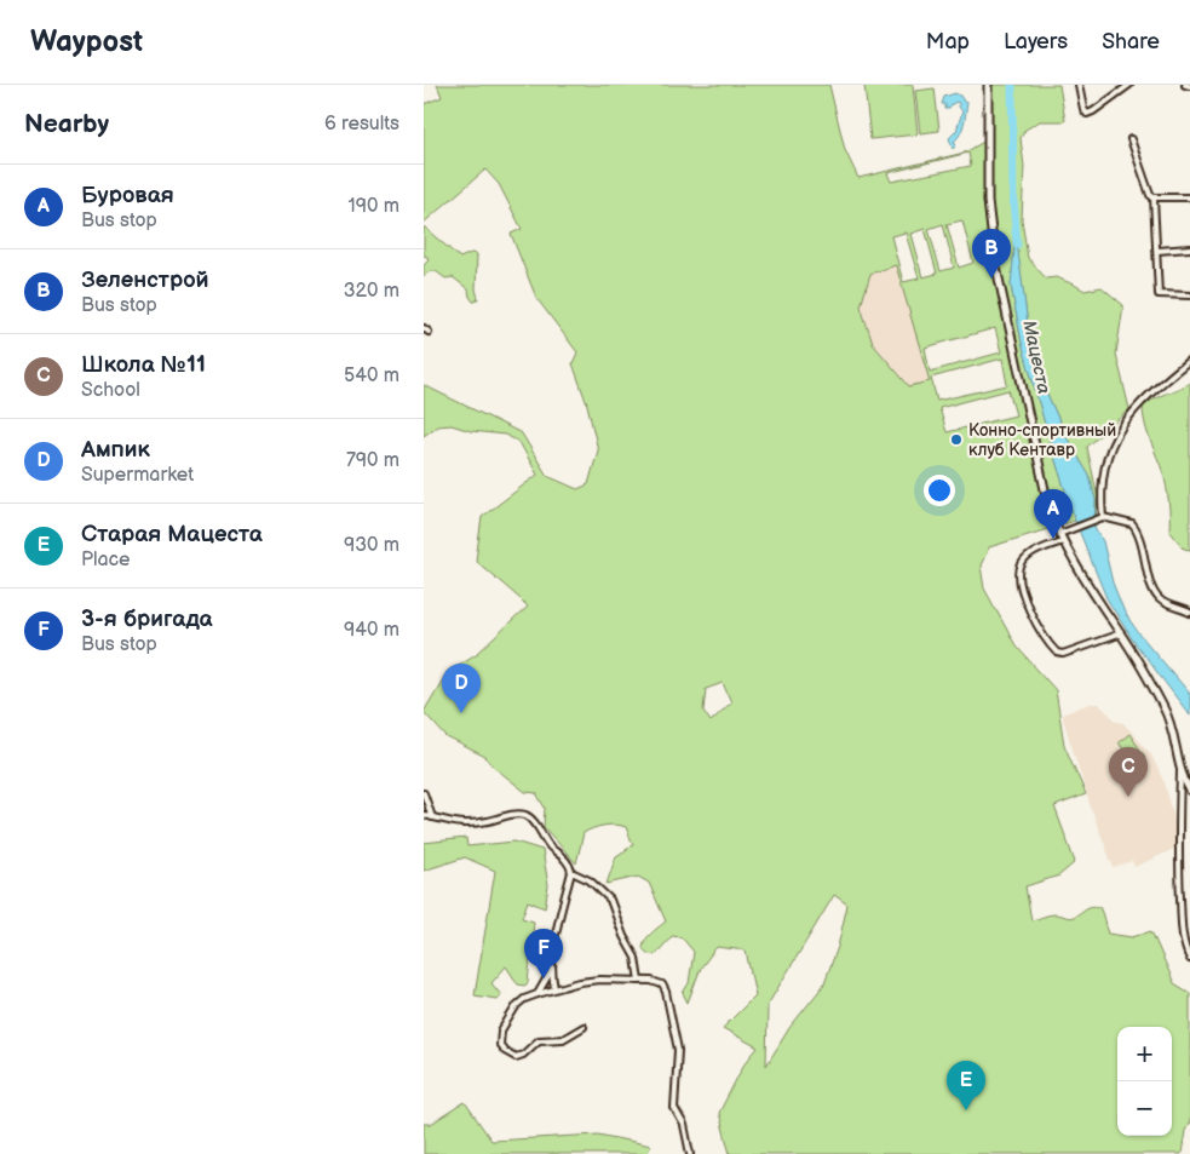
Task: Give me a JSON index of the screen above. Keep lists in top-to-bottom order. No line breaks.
{"water":["Мацеста"],"places":["Конно-спортивный клуб Кентавр"],"page":{"header":"Waypost","nav":["Map","Layers","Share"],"heading":["Nearby","6 results"],"list":[{"mark":"A","name":"Буровая","note":"Bus stop","value":"190 m"},{"mark":"B","name":"Зеленстрой","note":"Bus stop","value":"320 m"},{"mark":"C","name":"Школа №11","note":"School","value":"540 m"},{"mark":"D","name":"Ампик","note":"Supermarket","value":"790 m"},{"mark":"E","name":"Старая Мацеста","note":"Place","value":"930 m"},{"mark":"F","name":"3-я бригада","note":"Bus stop","value":"940 m"}],"pins":["B","A","D","C","F","E"],"map_buttons":["+","−"]}}
